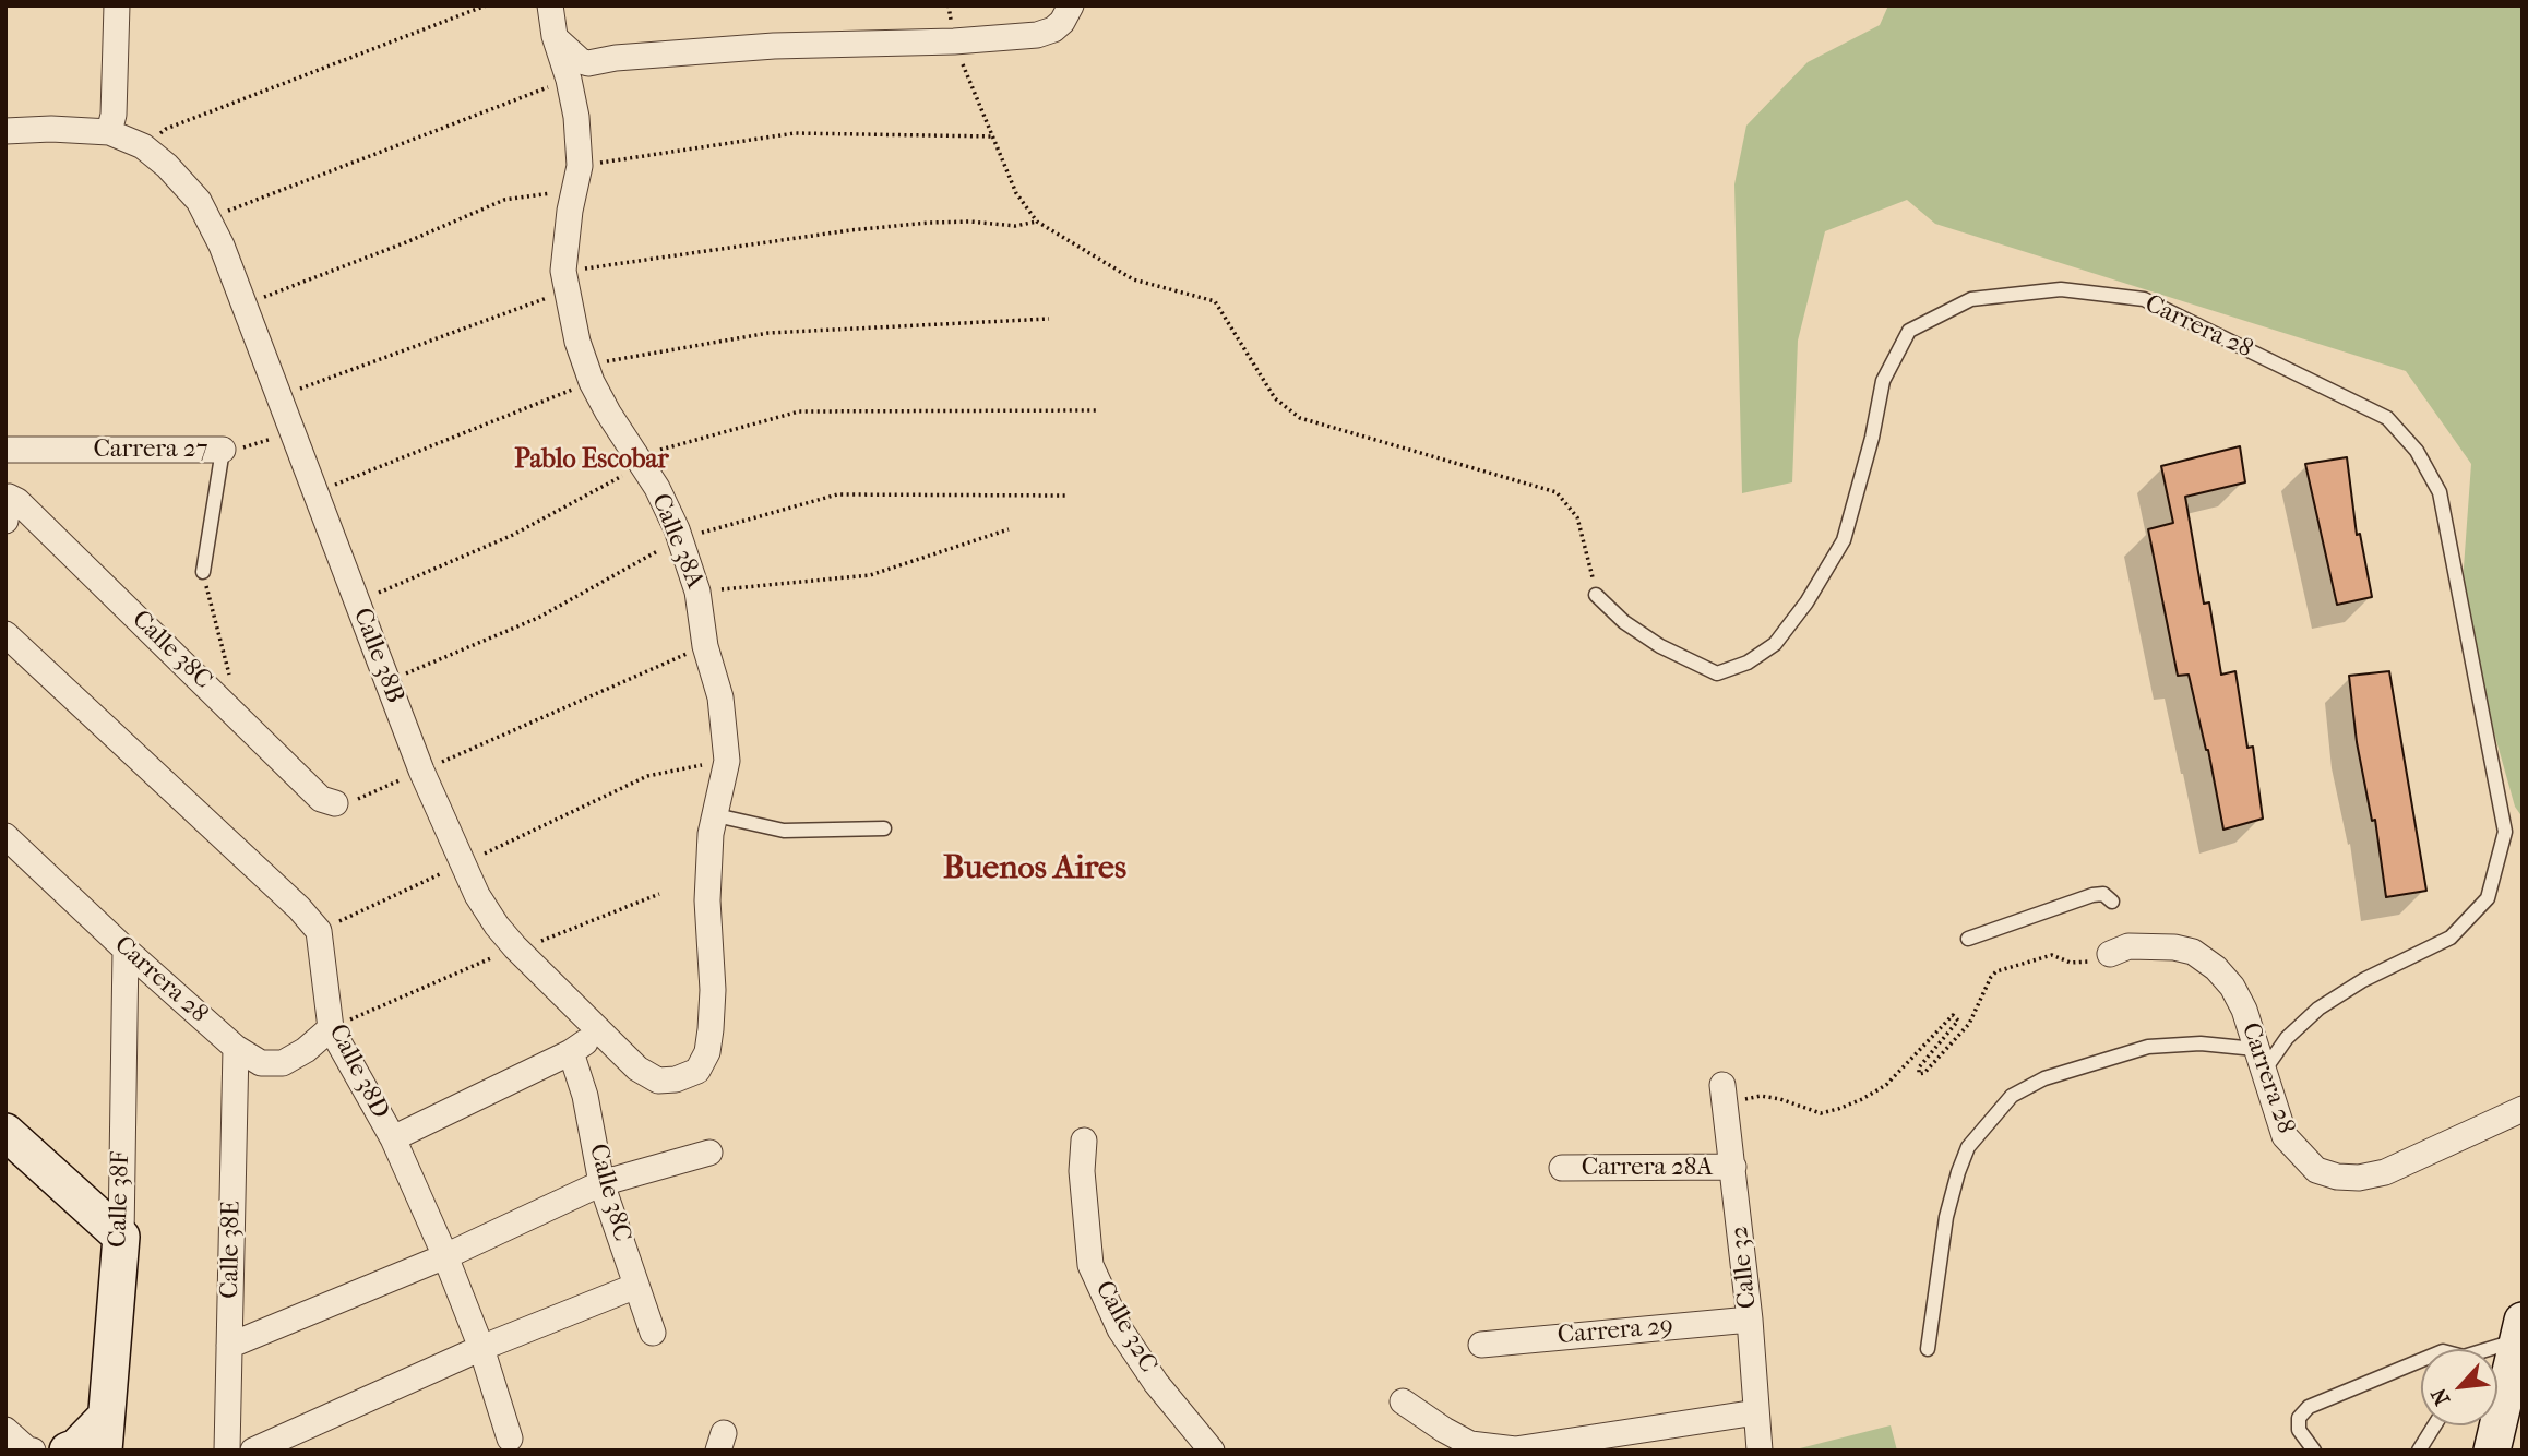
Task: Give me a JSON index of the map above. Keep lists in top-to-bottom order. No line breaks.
{"streets":{"street":["Carrera 28","Carrera 27","Calle 38A","Calle 38C","Calle 38B","Calle 38D","Carrera 28A","Calle 38F","Calle 38E","Calle 32","Calle 32C","Carrera 29"]},"crossings":[["Carrera 28","Calle 38D"],["Carrera 28","Calle 38F"],["Carrera 28","Calle 38E"],["Carrera 27","Calle 38B"],["Calle 38A","Calle 38B"],["Carrera 28A","Calle 32"],["Calle 32","Carrera 29"]],"districts":["Pablo Escobar","Buenos Aires"],"north":"bottom left"}
